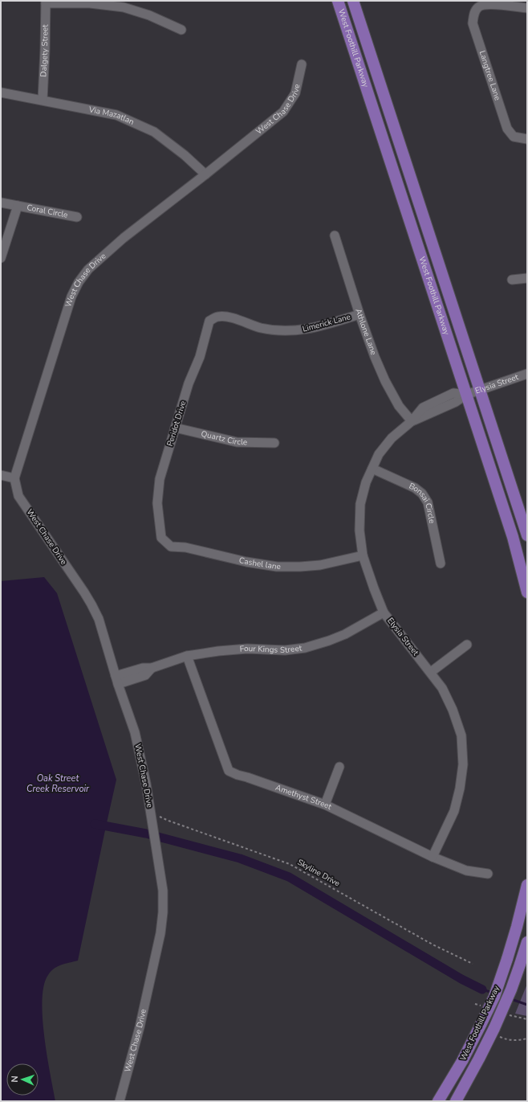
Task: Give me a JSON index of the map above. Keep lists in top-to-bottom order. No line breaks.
{"streets":{"main road":["West Foothill Parkway"],"street":["Dalgety Street","Langtree Lane","West Chase Drive","Via Mazatlan","Coral Circle","Limerick Lane","Athlone Lane","Elysia Street","Peridot Drive","Quartz Circle","Bonsai Circle","Cashel lane","Four Kings Street","Amethyst Street"],"path":["Skyline Drive"]},"crossings":[["West Foothill Parkway","Elysia Street"],["Dalgety Street","Via Mazatlan"],["West Chase Drive","Via Mazatlan"],["West Chase Drive","Four Kings Street"],["West Chase Drive","Skyline Drive"],["Limerick Lane","Athlone Lane"],["Limerick Lane","Peridot Drive"],["Athlone Lane","Elysia Street"],["Elysia Street","Bonsai Circle"],["Elysia Street","Cashel lane"],["Elysia Street","Four Kings Street"],["Elysia Street","Amethyst Street"],["Peridot Drive","Quartz Circle"],["Peridot Drive","Cashel lane"],["Four Kings Street","Amethyst Street"]],"water":["Oak Street Creek Reservoir"],"north":"left"}
